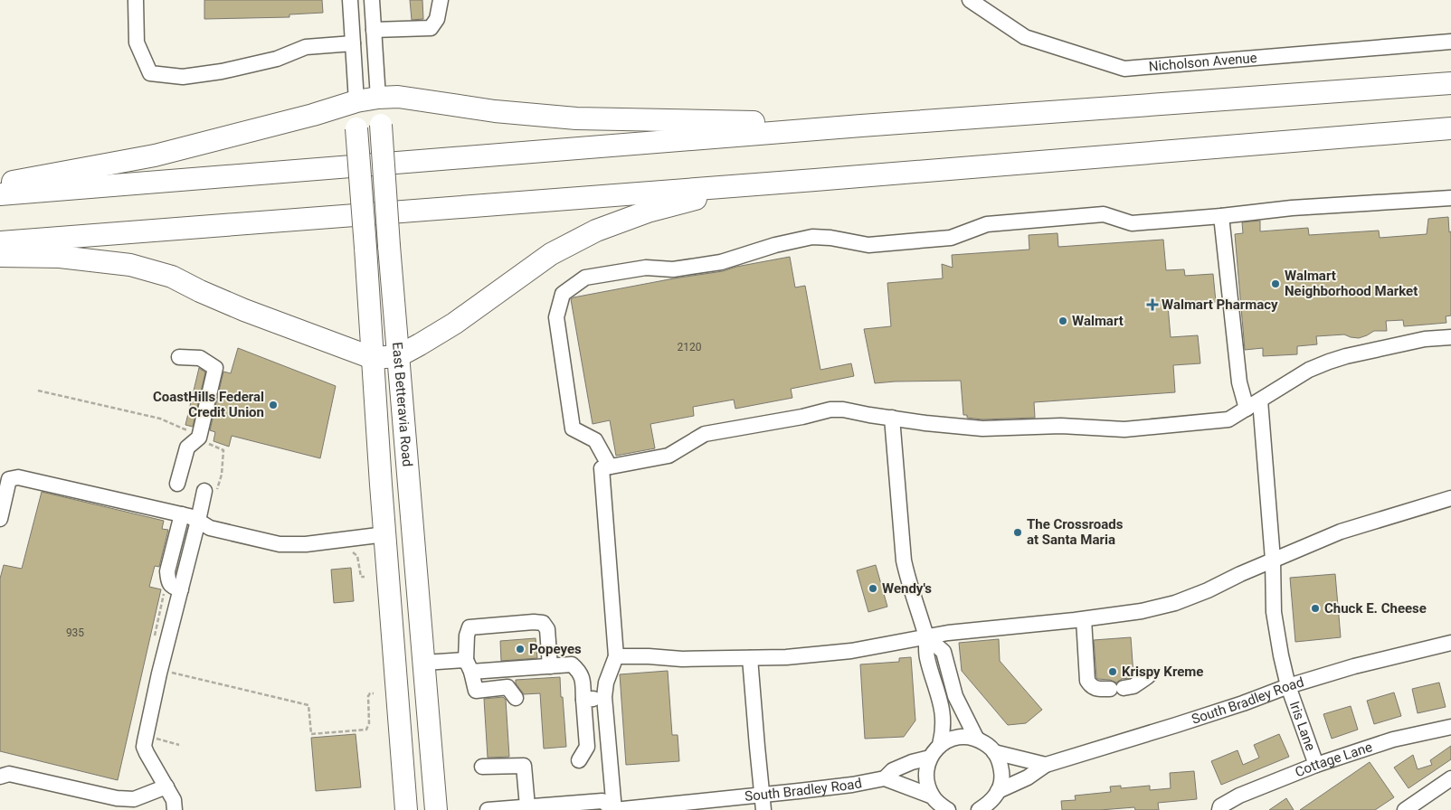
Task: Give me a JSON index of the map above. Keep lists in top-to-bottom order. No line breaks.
{"streets":{"highway":["East Betteravia Road"],"street":["Nicholson Avenue","South Bradley Road","Iris Lane","Cottage Lane"]},"crossings":[["South Bradley Road","Iris Lane"],["Iris Lane","Cottage Lane"]],"places":{"other":["Walmart Neighborhood Market","Walmart","CoastHills Federal Credit Union","The Crossroads at Santa Maria","Wendy's","Chuck E. Cheese","Popeyes","Krispy Kreme"],"health":["Walmart Pharmacy"]},"house_numbers":["2120","935"]}
